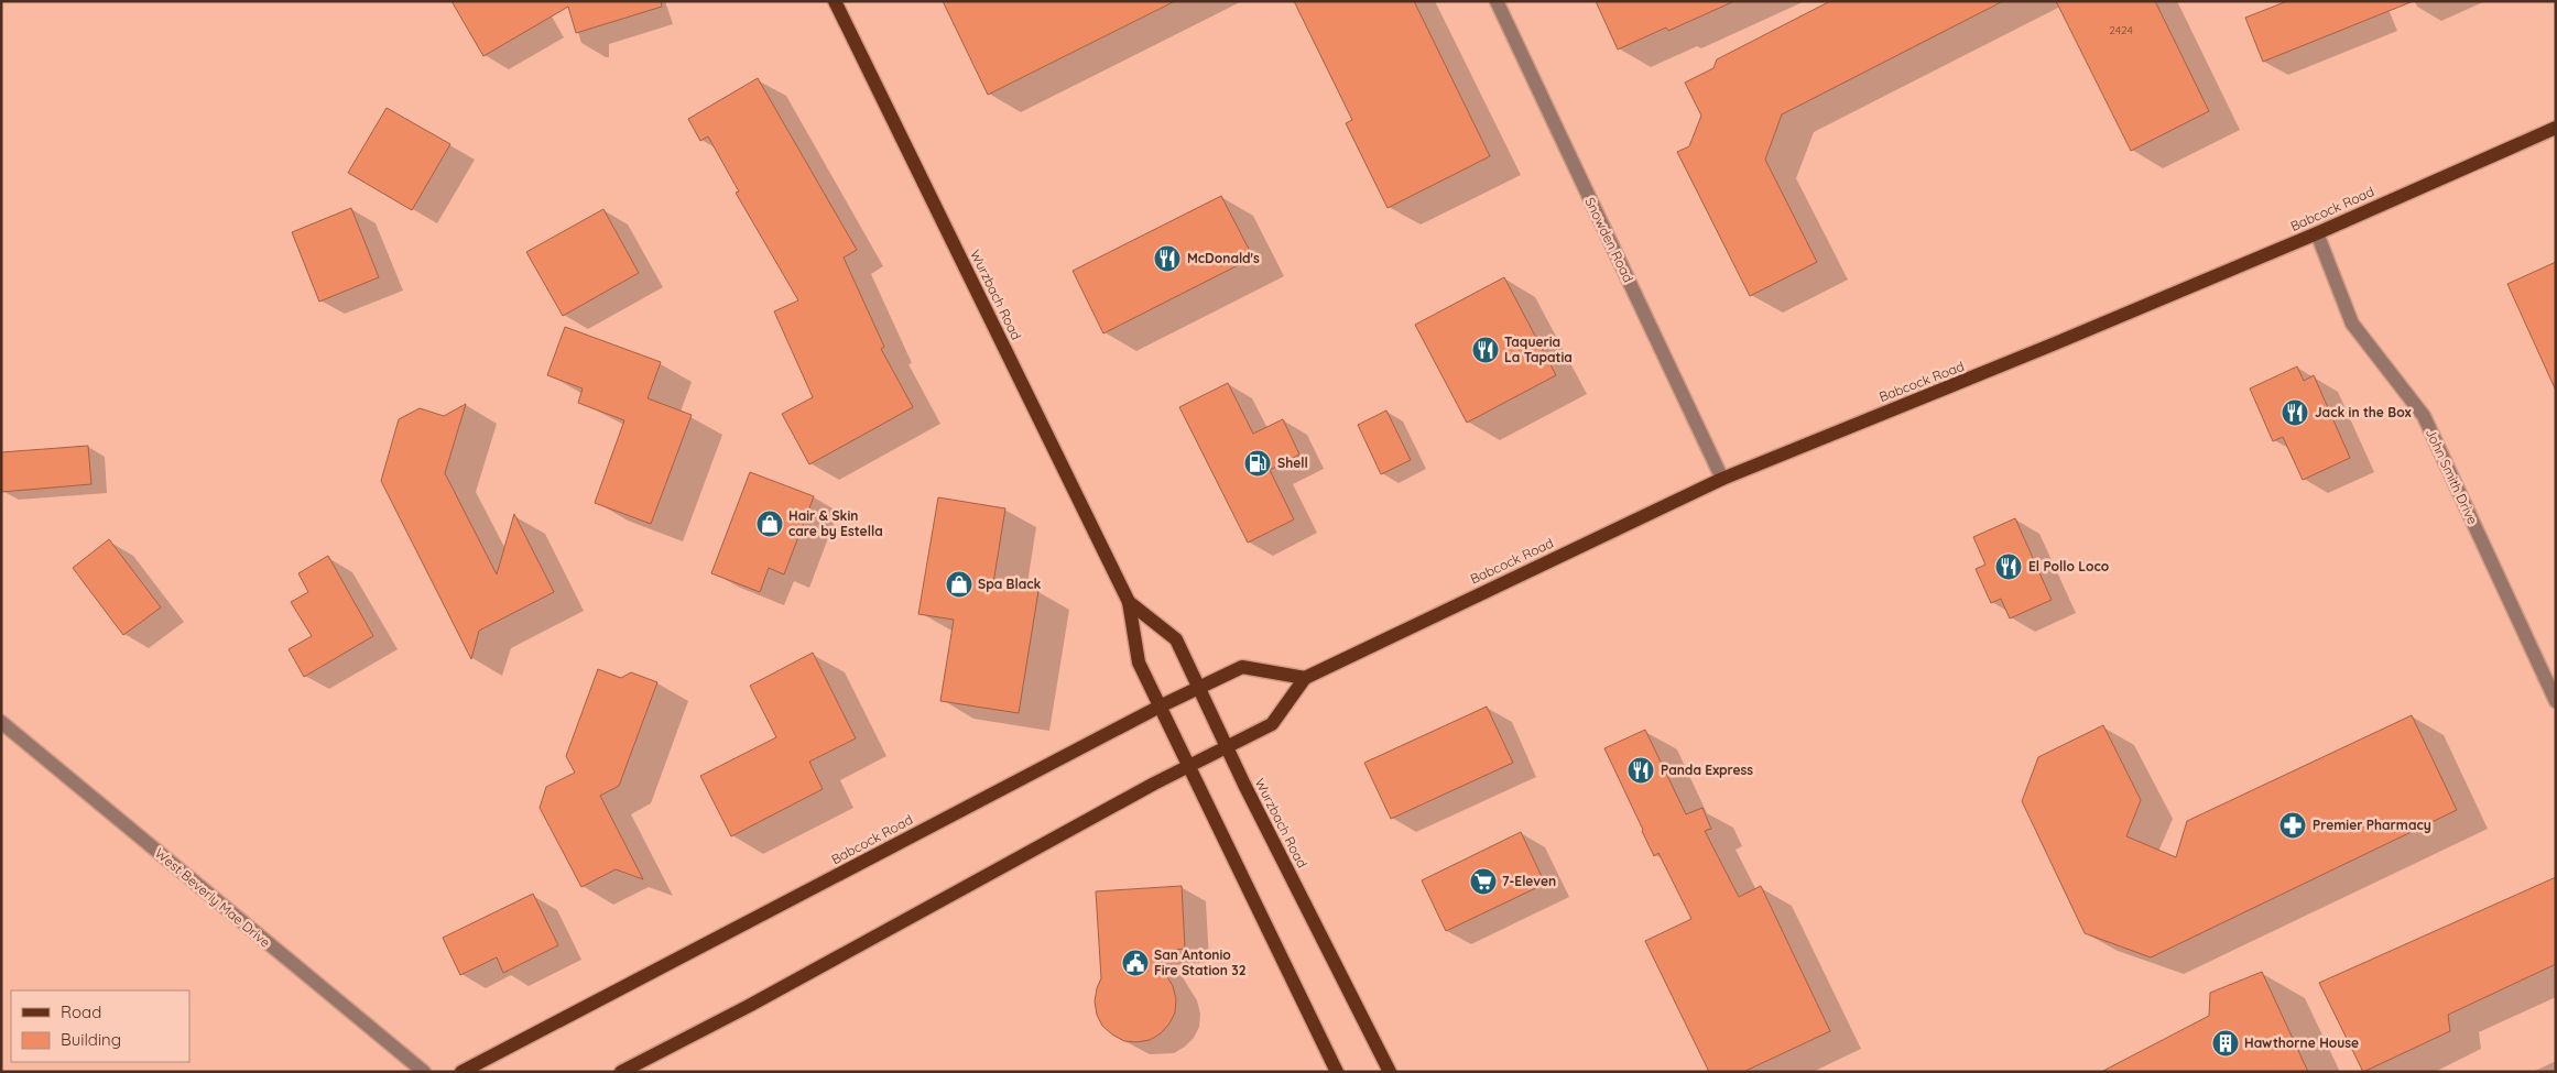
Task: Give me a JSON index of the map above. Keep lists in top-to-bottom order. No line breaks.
{"streets":{"main road":["Babcock Road","Wurzbach Road"],"street":["Snowden Road","John Smith Drive","West Beverly Mae Drive"]},"crossings":[["Babcock Road","Snowden Road"],["Babcock Road","Wurzbach Road"],["Babcock Road","John Smith Drive"]],"places":{"restaurant":["McDonald's","Taqueria La Tapatia","Jack in the Box","El Pollo Loco","Panda Express"],"fuel station":["Shell"],"shop":["Hair & Skin care by Estella","Spa Black"],"pharmacy":["Premier Pharmacy"],"supermarket":["7-Eleven"],"public building":["San Antonio Fire Station 32"],"building":["Hawthorne House"]},"house_numbers":["2424"],"legend":["Road","Building"]}
